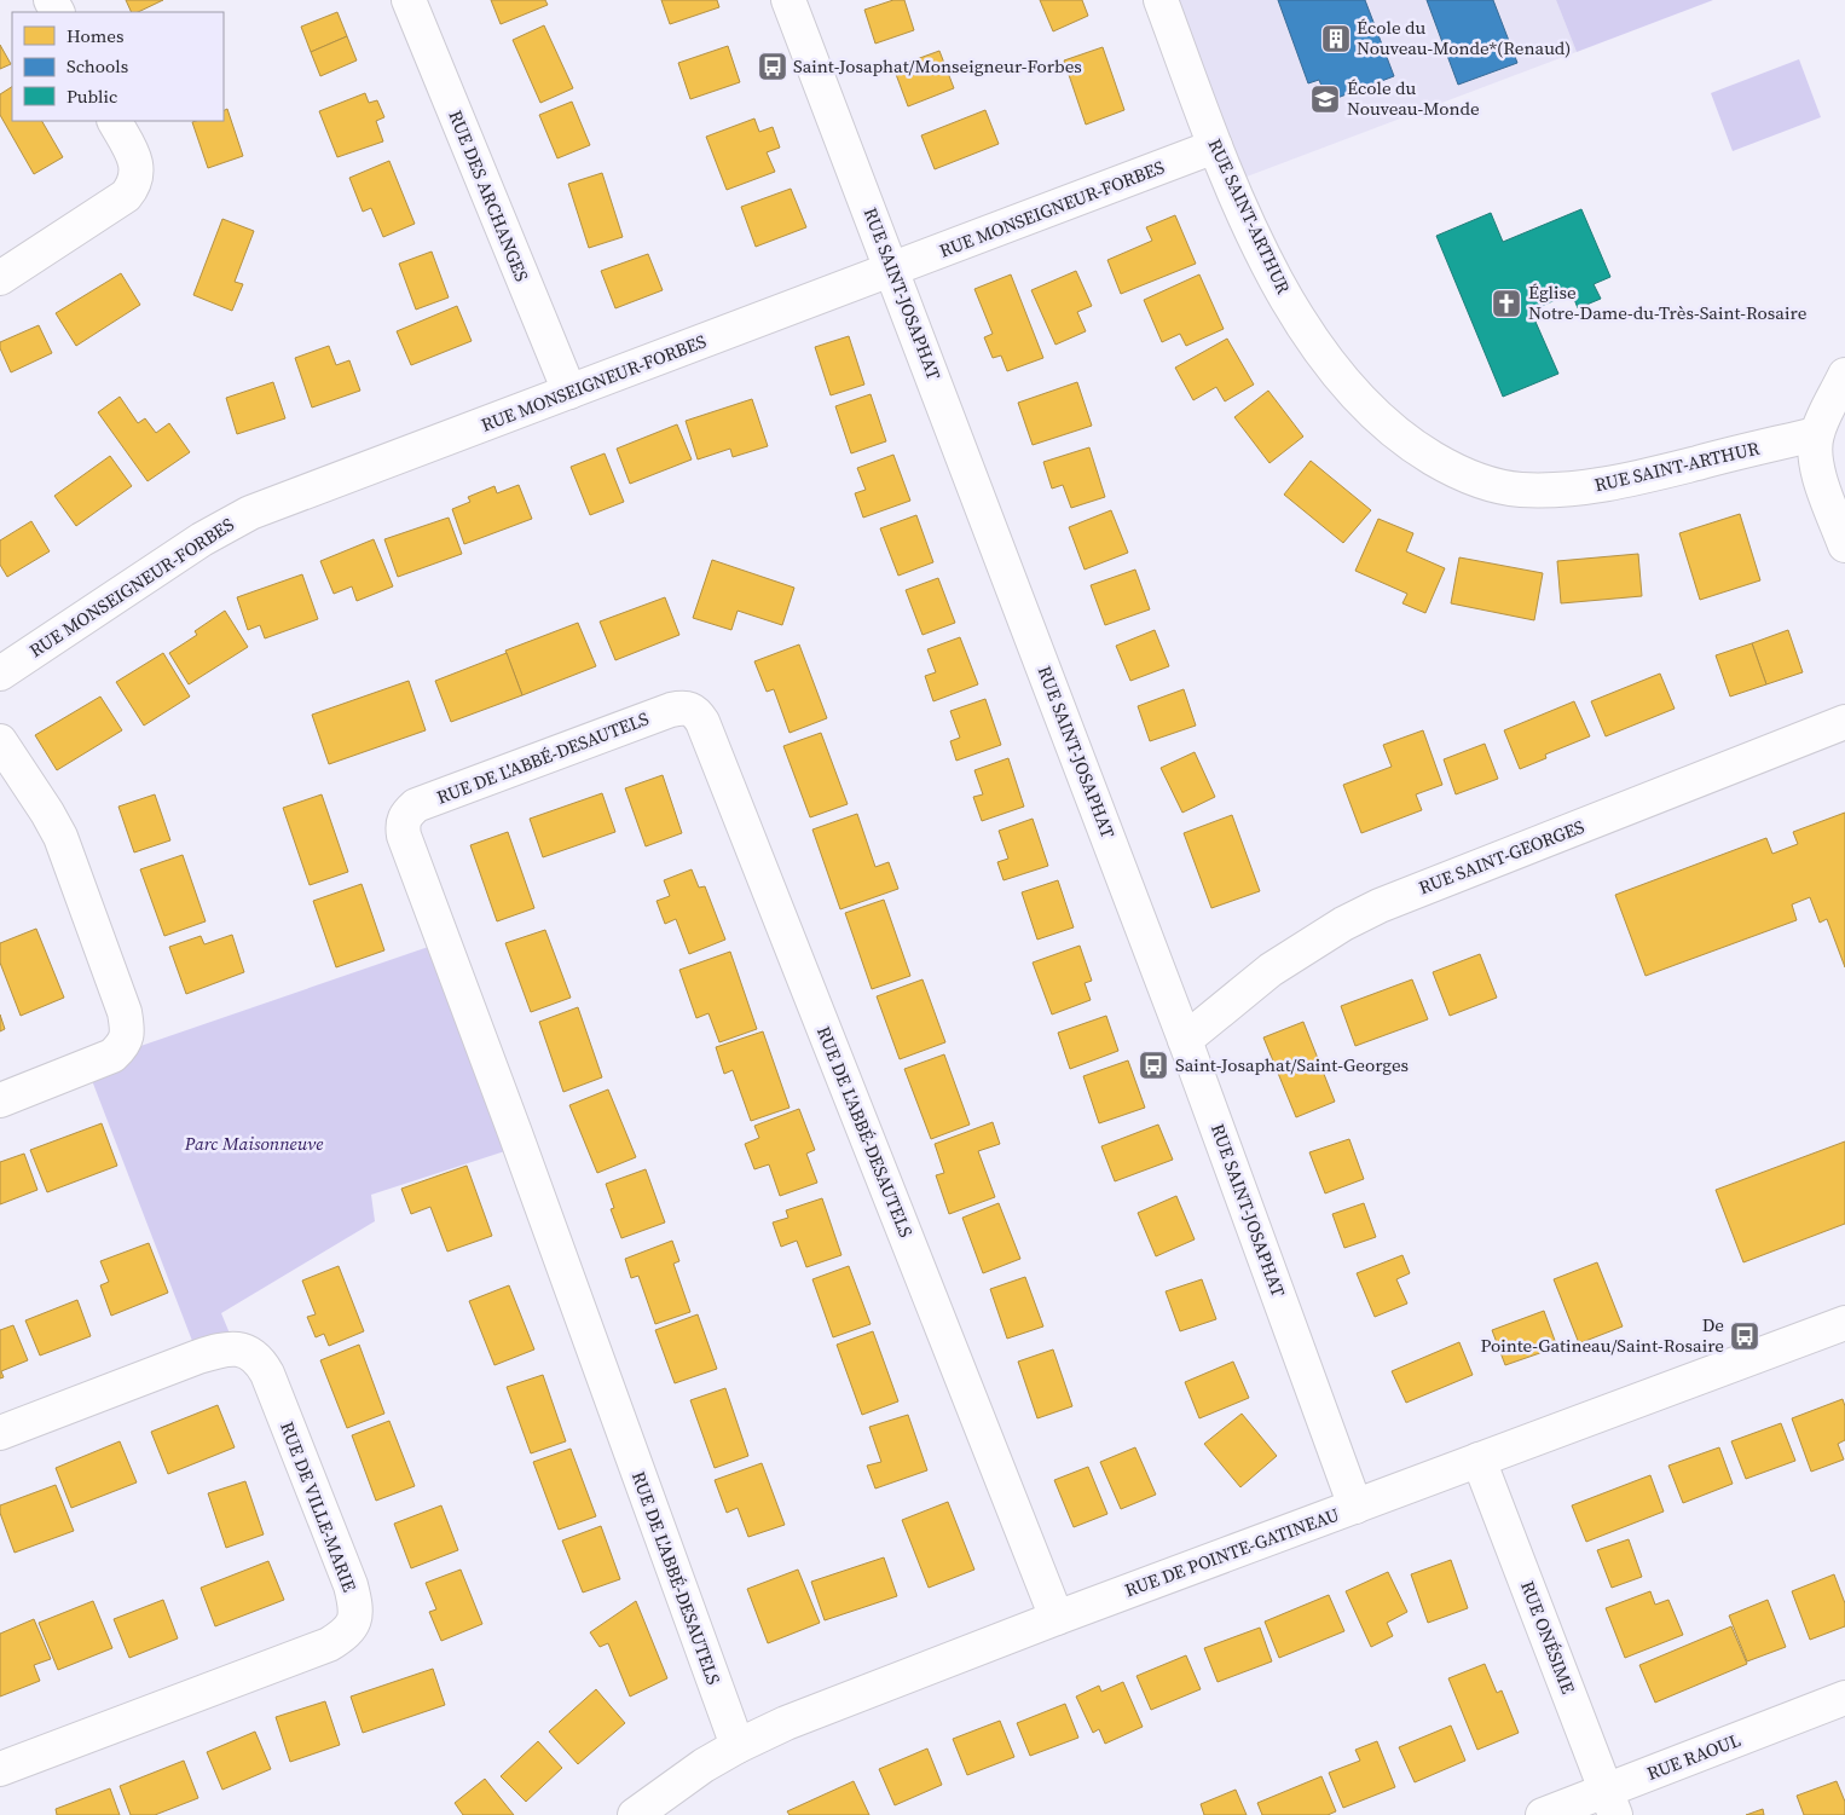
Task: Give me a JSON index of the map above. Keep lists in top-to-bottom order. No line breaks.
{"streets":{"street":["RUE DES ARCHANGES","RUE MONSEIGNEUR-FORBES","RUE SAINT-ARTHUR","RUE SAINT-JOSAPHAT","RUE DE L'ABBÉ-DESAUTELS","RUE SAINT-GEORGES","RUE DE VILLE-MARIE","RUE DE POINTE-GATINEAU","RUE ONÉSIME","RUE RAOUL"]},"crossings":[["RUE DES ARCHANGES","RUE MONSEIGNEUR-FORBES"],["RUE MONSEIGNEUR-FORBES","RUE SAINT-ARTHUR"],["RUE MONSEIGNEUR-FORBES","RUE SAINT-JOSAPHAT"],["RUE SAINT-JOSAPHAT","RUE SAINT-GEORGES"],["RUE SAINT-JOSAPHAT","RUE DE POINTE-GATINEAU"],["RUE DE L'ABBÉ-DESAUTELS","RUE DE POINTE-GATINEAU"],["RUE DE POINTE-GATINEAU","RUE ONÉSIME"],["RUE ONÉSIME","RUE RAOUL"]],"parks":["Parc Maisonneuve"],"places":{"building":["École du Nouveau-Monde*(Renaud)"],"bus stop":["Saint-Josaphat/Monseigneur-Forbes","Saint-Josaphat/Saint-Georges","De Pointe-Gatineau/Saint-Rosaire"],"school or university":["École du Nouveau-Monde"],"church":["Église Notre-Dame-du-Très-Saint-Rosaire"]},"legend":["Homes","Schools","Public"]}
